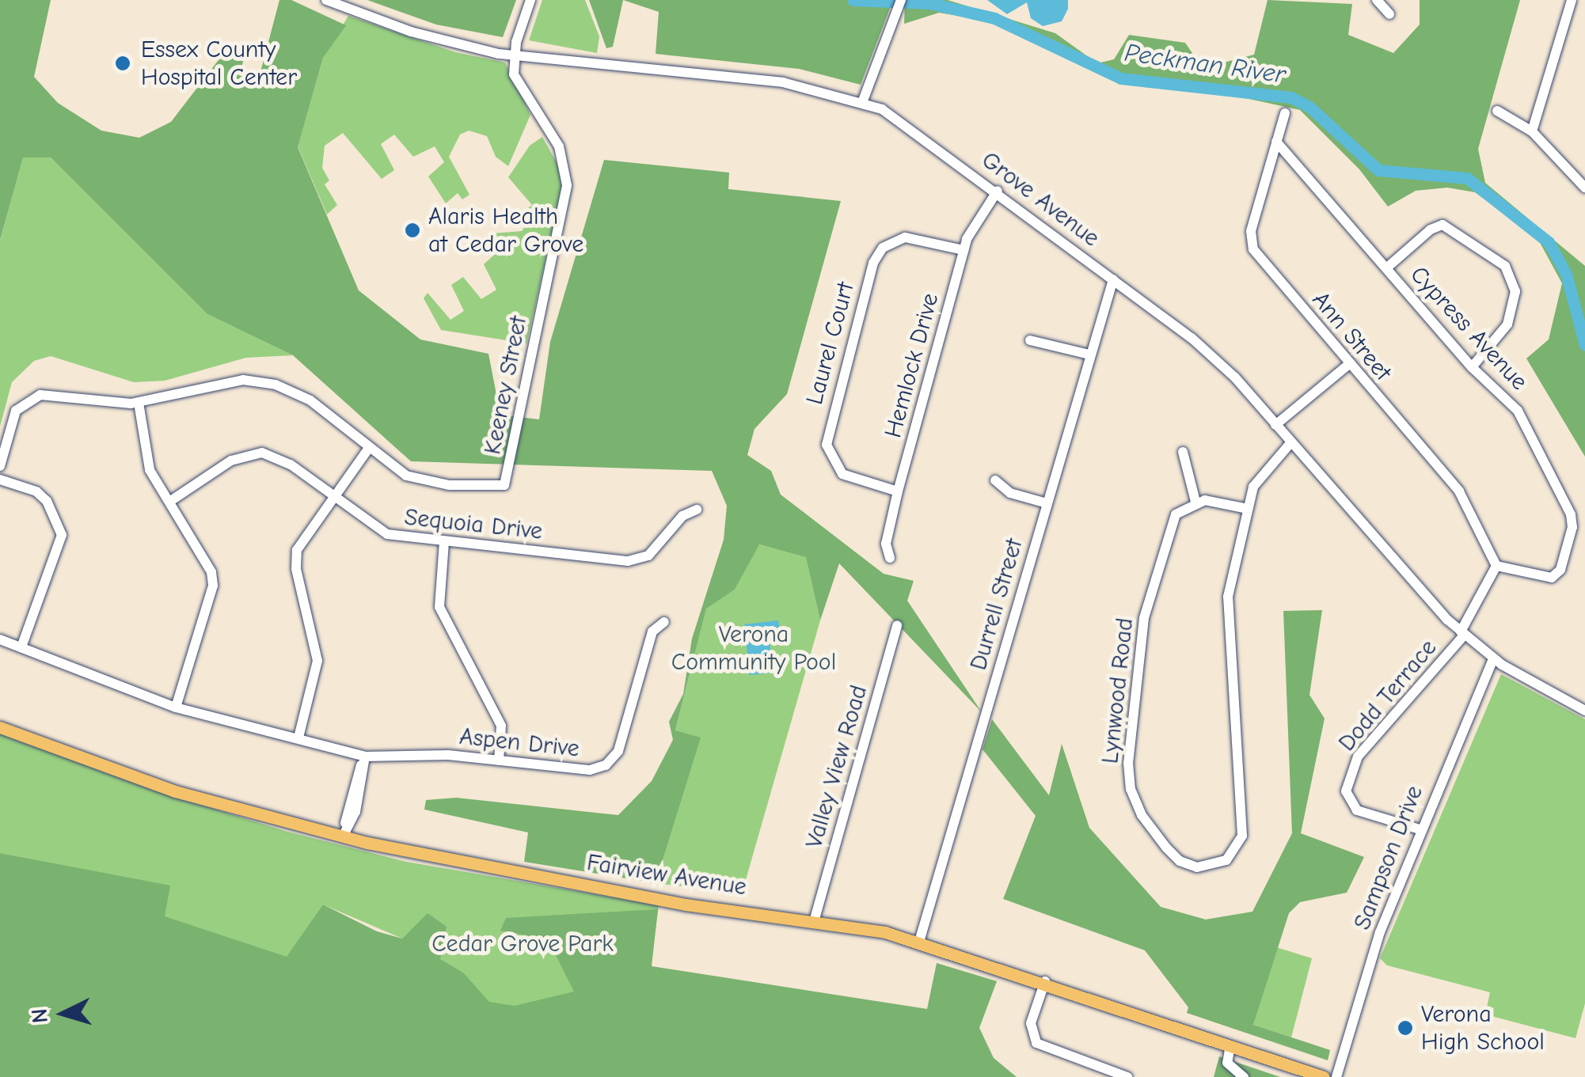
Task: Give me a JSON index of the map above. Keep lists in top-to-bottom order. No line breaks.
{"streets":{"main road":["Fairview Avenue"],"street":["Grove Avenue","Cypress Avenue","Ann Street","Laurel Court","Hemlock Drive","Keeney Street","Sequoia Drive","Durrell Street","Lynwood Road","Dodd Terrace","Aspen Drive","Valley View Road","Sampson Drive"]},"crossings":[["Grove Avenue","Hemlock Drive"],["Grove Avenue","Keeney Street"],["Grove Avenue","Durrell Street"],["Grove Avenue","Lynwood Road"],["Grove Avenue","Dodd Terrace"],["Grove Avenue","Sampson Drive"],["Cypress Avenue","Ann Street"],["Laurel Court","Hemlock Drive"],["Durrell Street","Fairview Avenue"],["Dodd Terrace","Sampson Drive"],["Valley View Road","Fairview Avenue"]],"water":["Peckman River"],"parks":["Verona Community Pool","Cedar Grove Park"],"places":["Essex County Hospital Center","Alaris Health at Cedar Grove","Verona High School"],"north":"left"}
